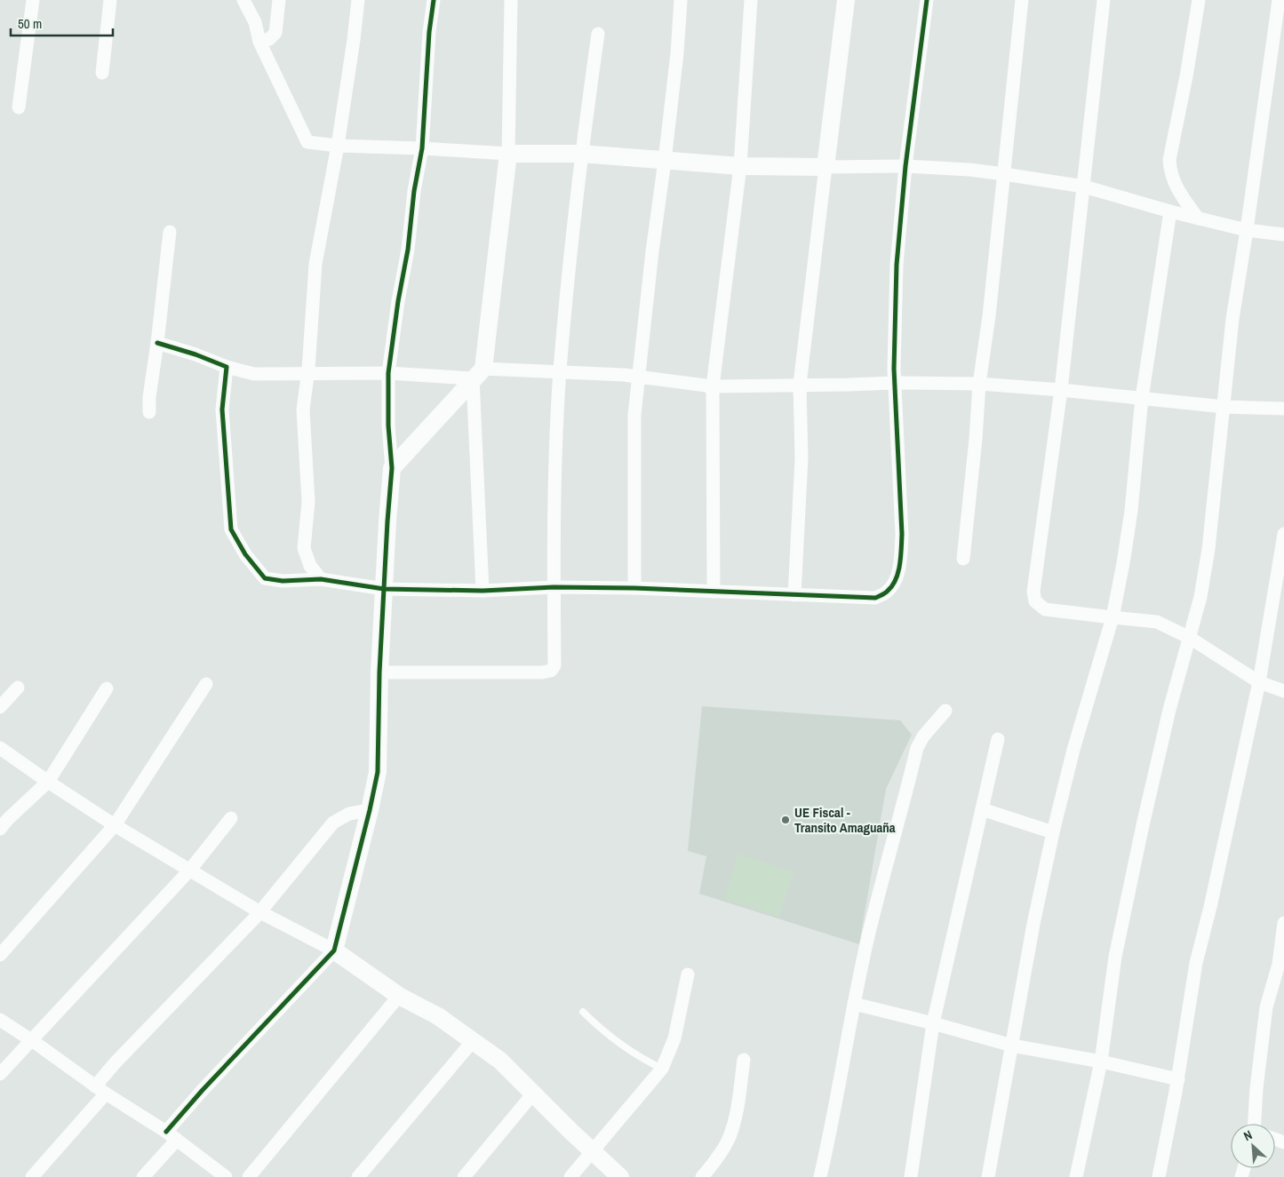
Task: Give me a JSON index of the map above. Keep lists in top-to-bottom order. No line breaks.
{"places":["UE Fiscal - Transito Amaguaña"],"scale_bar":"50 m","north":"top left"}
